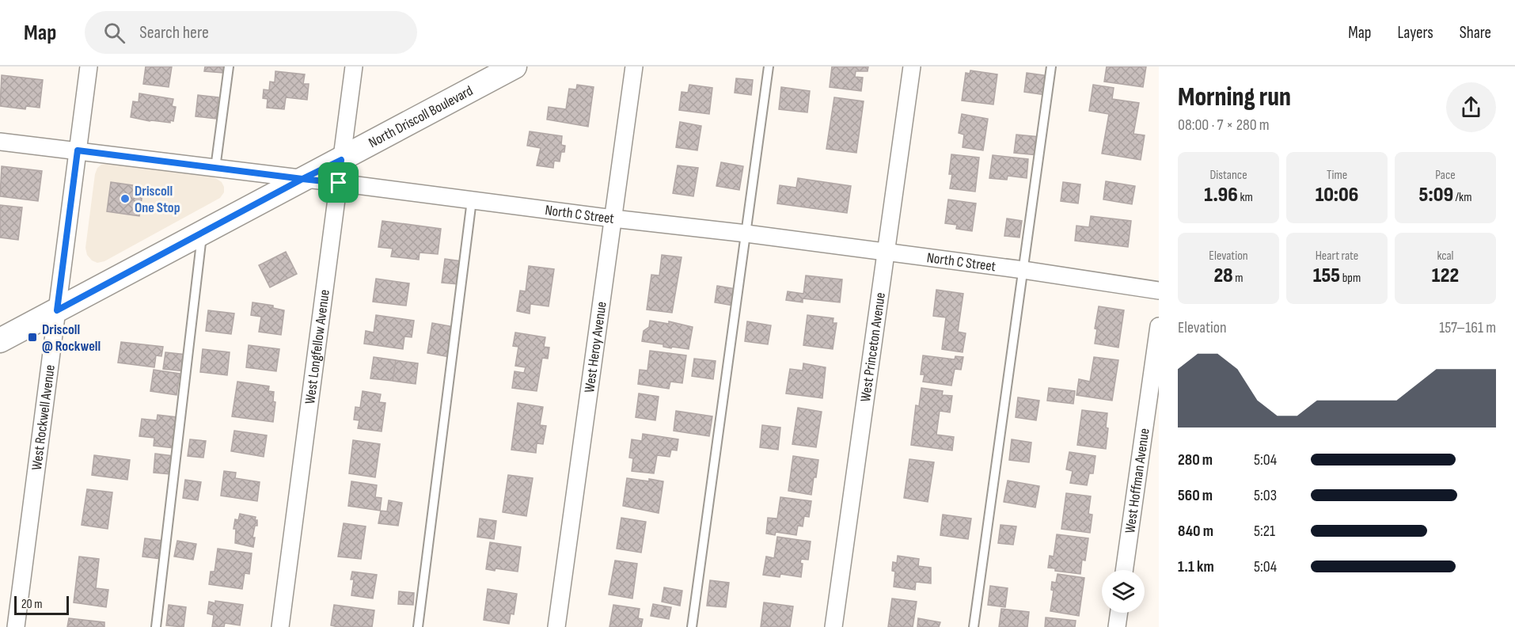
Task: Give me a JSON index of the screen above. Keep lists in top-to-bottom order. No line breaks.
{"streets":{"main road":["North Driscoll Boulevard"],"street":["North C Street","West Longfellow Avenue","West Heroy Avenue","West Princeton Avenue","West Rockwell Avenue","West Hoffman Avenue"]},"crossings":[["North Driscoll Boulevard","North C Street"],["North Driscoll Boulevard","West Longfellow Avenue"],["North Driscoll Boulevard","West Rockwell Avenue"],["North C Street","West Longfellow Avenue"],["North C Street","West Heroy Avenue"],["North C Street","West Princeton Avenue"]],"places":{"other":["Driscoll One Stop"],"transit":["Driscoll @ Rockwell"]},"scale_bar":"20 m","page":{"header":"Map","search":"Search here","nav":["Map","Layers","Share"],"heading":["Morning run","08:00 · 7 × 280 m"],"stats":[["Distance","1.96 km"],["Time","10:06"],["Pace","5:09 /km"],["Elevation","28 m"],["Heart rate","155 bpm"],["kcal","122"]],"chart":["Elevation","157–161 m"],"list":[{"name":"280 m","note":"5:04"},{"name":"560 m","note":"5:03"},{"name":"840 m","note":"5:21"},{"name":"1.1 km","note":"5:04"}],"scale":"20 m"}}
